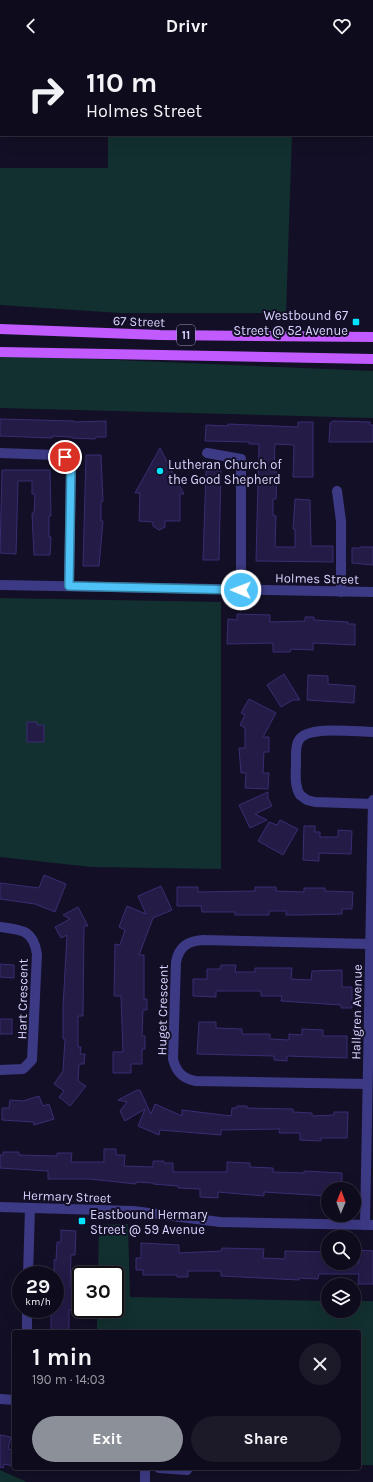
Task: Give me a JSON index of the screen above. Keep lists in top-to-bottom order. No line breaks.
{"streets":{"main road":["67 Street","11"],"street":["Holmes Street","Hart Crescent","Huget Crescent","Hallgren Avenue","Hermary Street"]},"crossings":[["Huget Crescent","Hallgren Avenue"],["Hallgren Avenue","Hermary Street"]],"places":{"transit":["Westbound 67 Street @ 52 Avenue","Eastbound Hermary Street @ 59 Avenue"],"other":["Lutheran Church of the Good Shepherd"]},"north":"top","page":{"header":"Drivr","turn":["110 m","Holmes Street"],"speed":"29 km/h","limit":"30","heading":["1 min","190 m · 14:03"],"buttons":["Exit","Share"]}}
